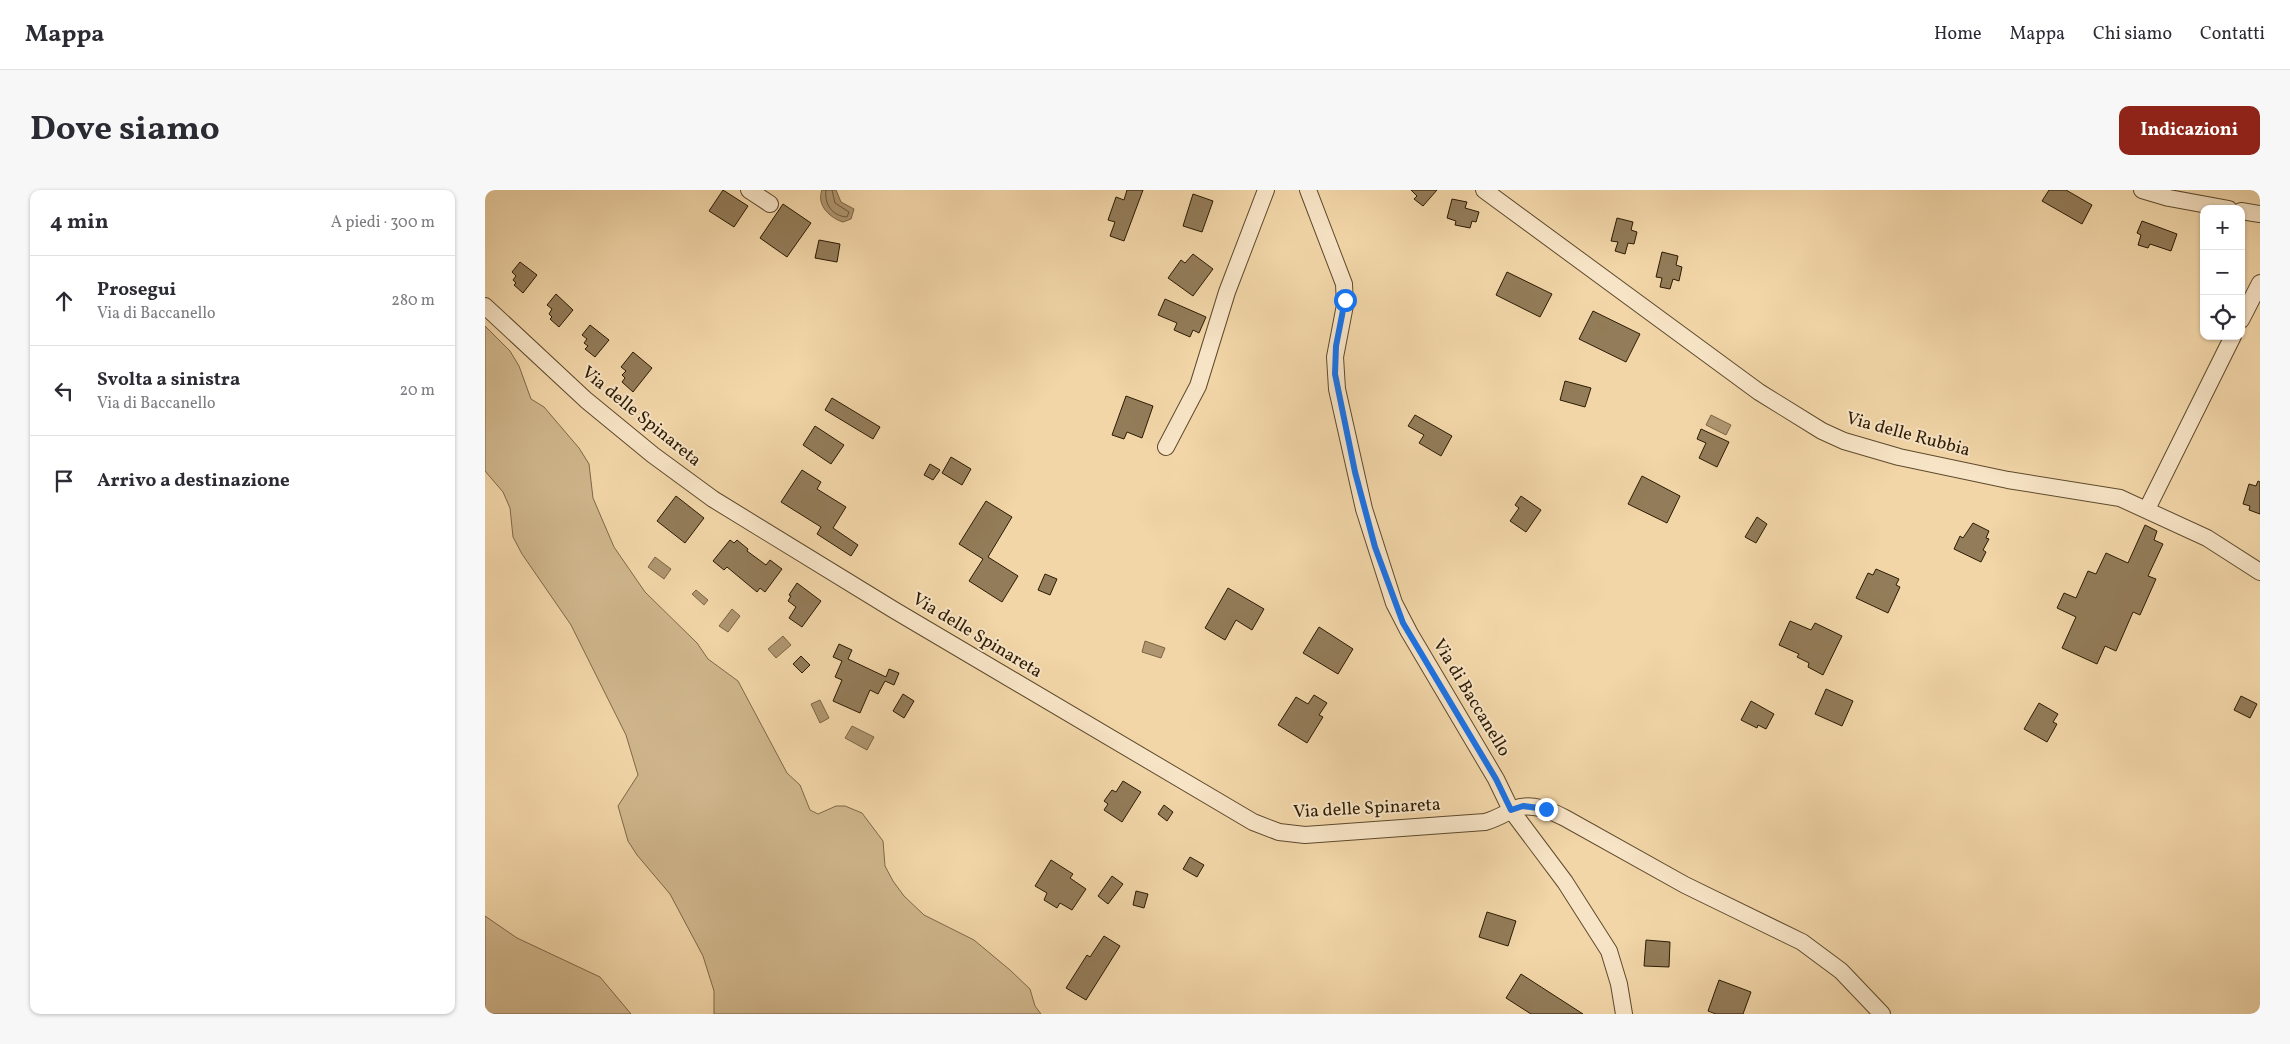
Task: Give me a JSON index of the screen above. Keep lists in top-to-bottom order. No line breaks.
{"streets":{"street":["Via delle Spinareta","Via delle Rubbia","Via di Baccanello"]},"crossings":[["Via delle Spinareta","Via di Baccanello"]],"page":{"header":"Mappa","nav":["Home","Mappa","Chi siamo","Contatti"],"title":"Dove siamo","buttons":"Indicazioni","heading":["4 min","A piedi · 300 m"],"map_buttons":["+","−"],"list":[["Prosegui","Via di Baccanello","280 m"],["Svolta a sinistra","Via di Baccanello","20 m"],"Arrivo a destinazione"]}}
